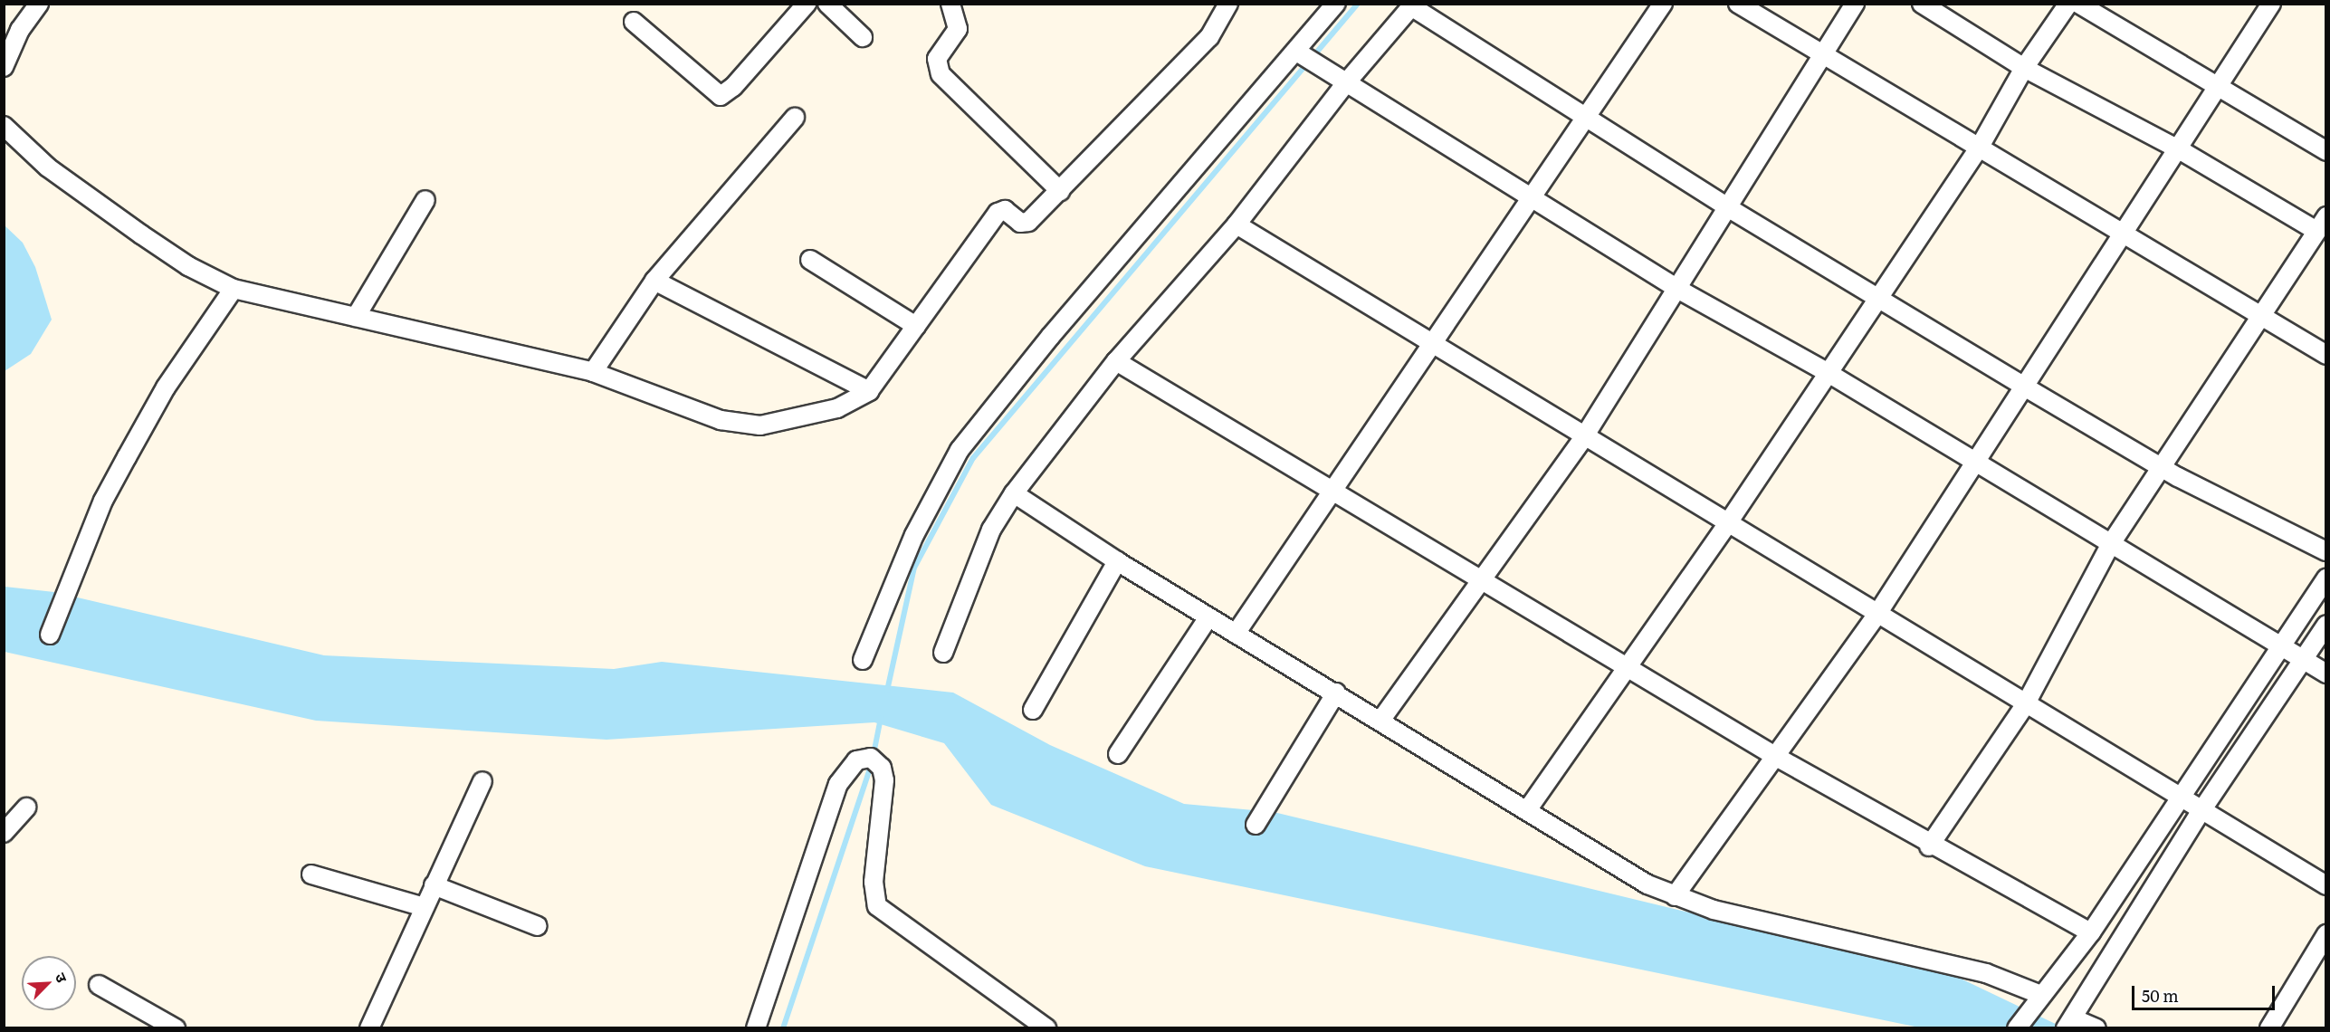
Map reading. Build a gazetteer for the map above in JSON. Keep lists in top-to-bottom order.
{
  "scale_bar": "50 m",
  "north": "top right"
}
